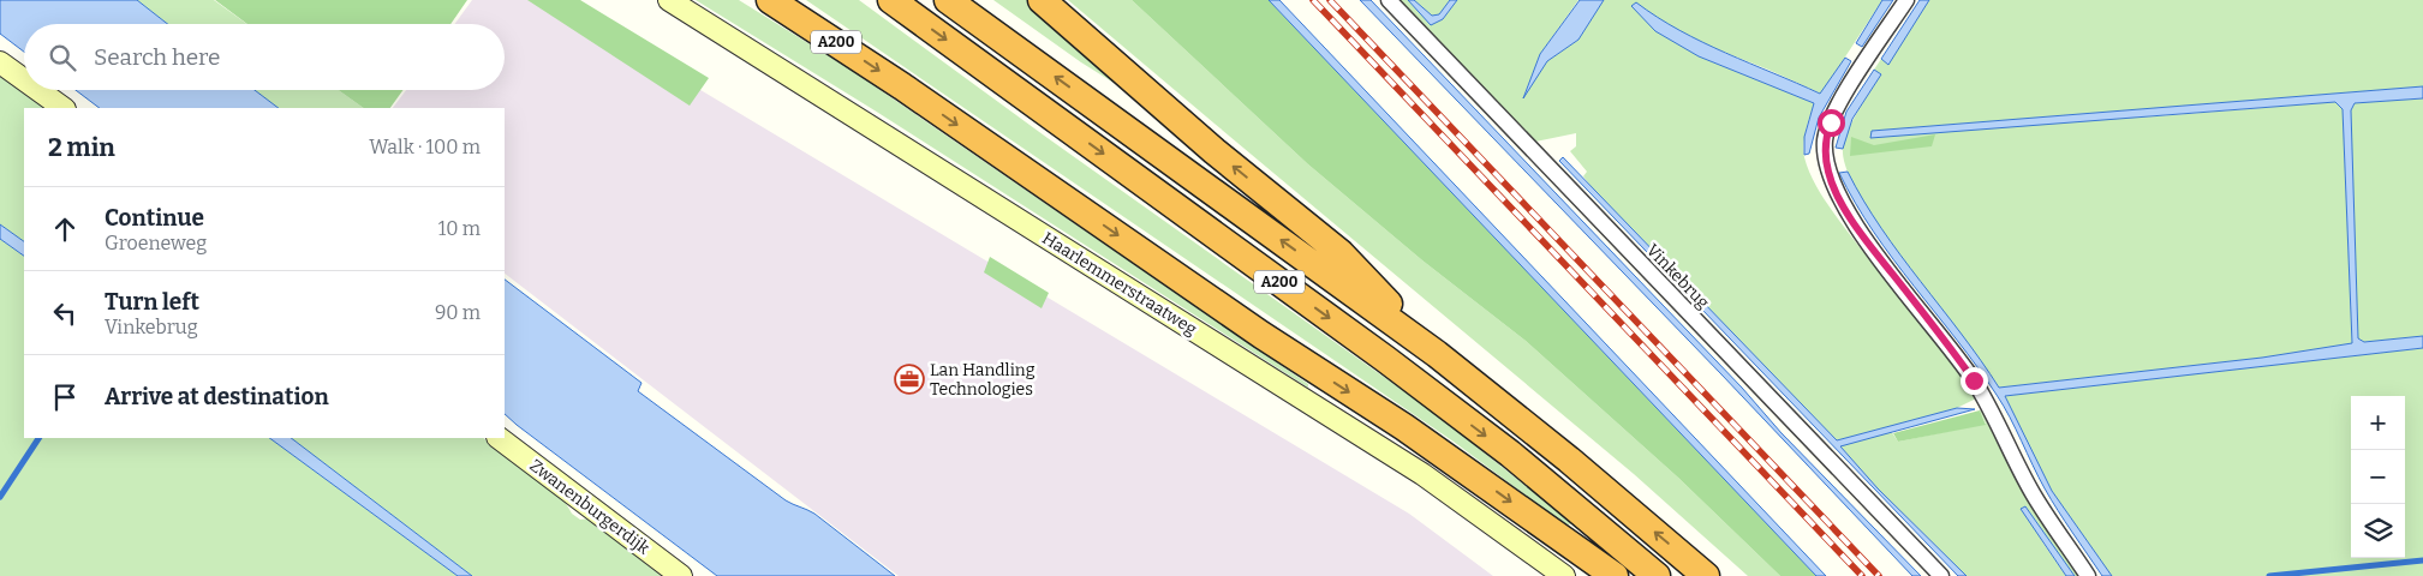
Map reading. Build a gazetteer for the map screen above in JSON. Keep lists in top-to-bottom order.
{
  "streets": {
    "highway": ["A200"],
    "main road": ["Haarlemmerstraatweg", "Zwanenburgerdijk"],
    "street": ["Vinkebrug"]
  },
  "places": {
    "office": ["Lan Handling Technologies"]
  },
  "page": {
    "search": "Search here",
    "heading": ["2 min", "Walk · 100 m"],
    "list": [
      ["Continue", "Groeneweg", "10 m"],
      ["Turn left", "Vinkebrug", "90 m"],
      "Arrive at destination"
    ],
    "map_buttons": ["+", "−"]
  }
}
